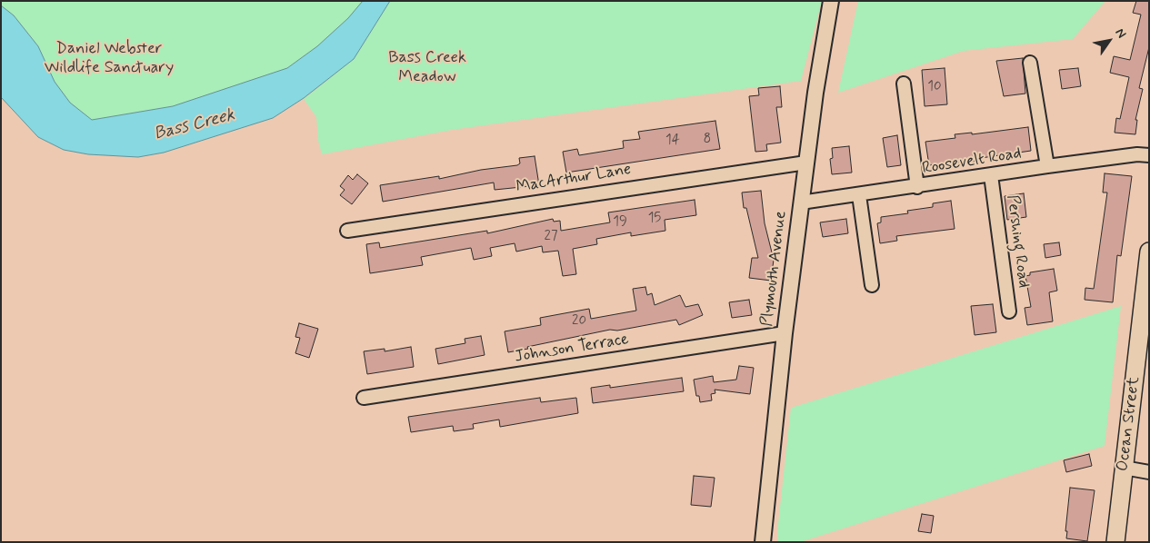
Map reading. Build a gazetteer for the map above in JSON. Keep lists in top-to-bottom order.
{
  "streets": {
    "main road": ["Ocean Street"],
    "street": [
      "Roosevelt Road",
      "MacArthur Lane",
      "Pershing Road",
      "Plymouth Avenue",
      "Johnson Terrace"
    ]
  },
  "crossings": [
    ["Roosevelt Road", "Pershing Road"],
    ["Roosevelt Road", "Plymouth Avenue"],
    ["MacArthur Lane", "Plymouth Avenue"],
    ["Plymouth Avenue", "Johnson Terrace"]
  ],
  "water": ["Bass Creek"],
  "parks": ["Daniel Webster Wildlife Sanctuary", "Bass Creek Meadow"],
  "house_numbers": [
    "10",
    "8",
    "14",
    "15",
    "19",
    "27",
    "20"
  ],
  "north": "top right"
}
